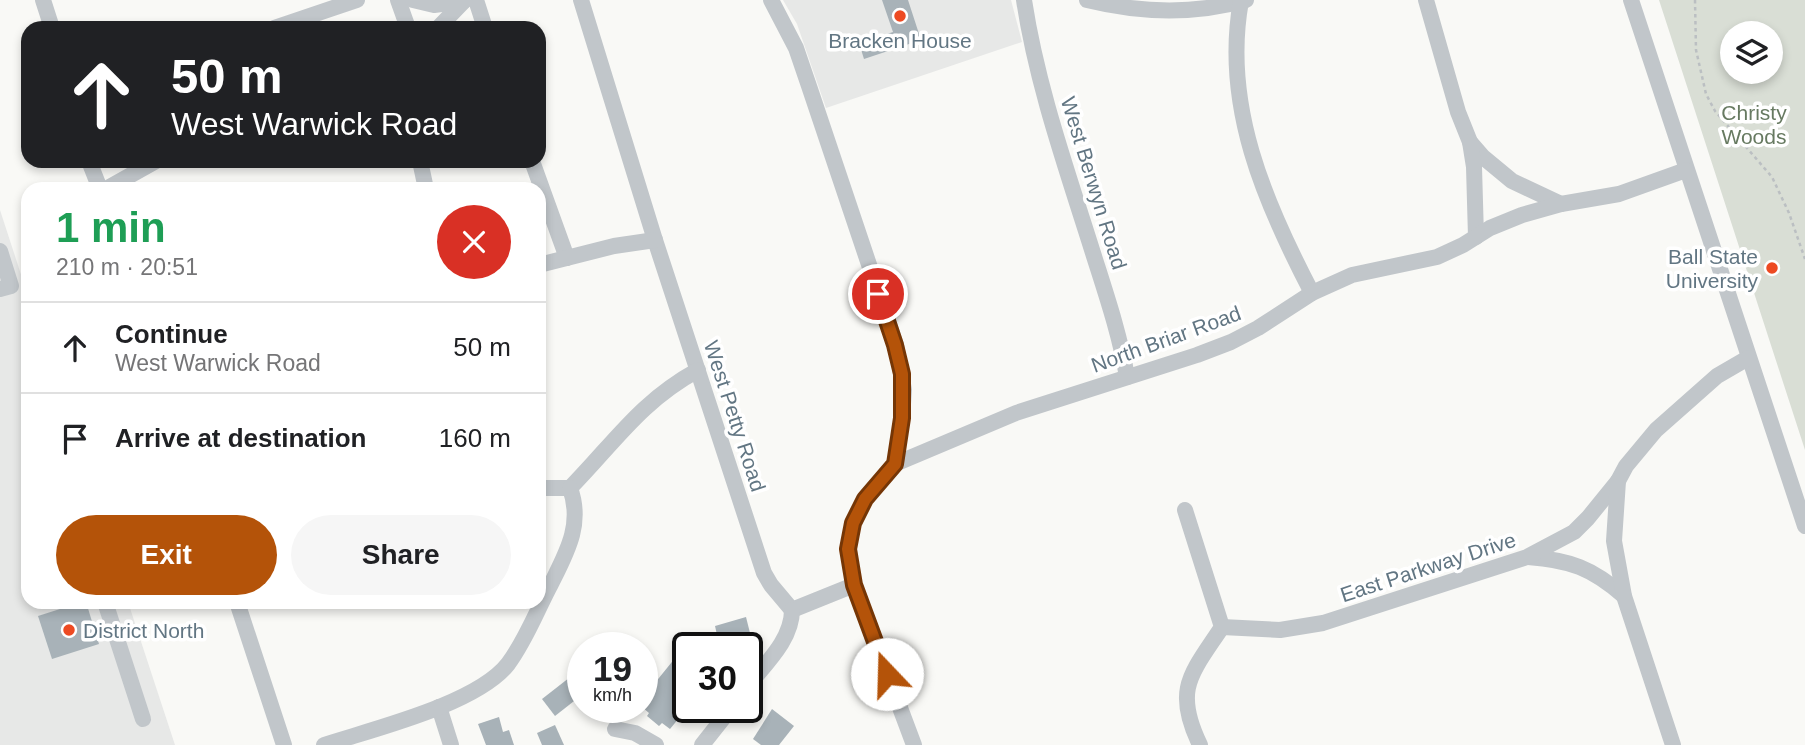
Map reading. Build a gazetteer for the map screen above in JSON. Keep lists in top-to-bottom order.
{
  "streets": {
    "street": [
      "West Berwyn Road",
      "North Briar Road",
      "West Petty Road",
      "East Parkway Drive"
    ]
  },
  "crossings": [
    ["West Berwyn Road", "North Briar Road"]
  ],
  "parks": ["Christy Woods"],
  "places": ["Bracken House", "Ball State University", "District North"],
  "page": {
    "turn": ["50 m", "West Warwick Road"],
    "heading": ["1 min", "210 m · 20:51"],
    "list": [
      {
        "name": "Continue",
        "note": "West Warwick Road",
        "value": "50 m"
      },
      {
        "name": "Arrive at destination",
        "value": "160 m"
      }
    ],
    "buttons": ["Exit", "Share"],
    "speed": "19 km/h",
    "limit": "30"
  }
}
